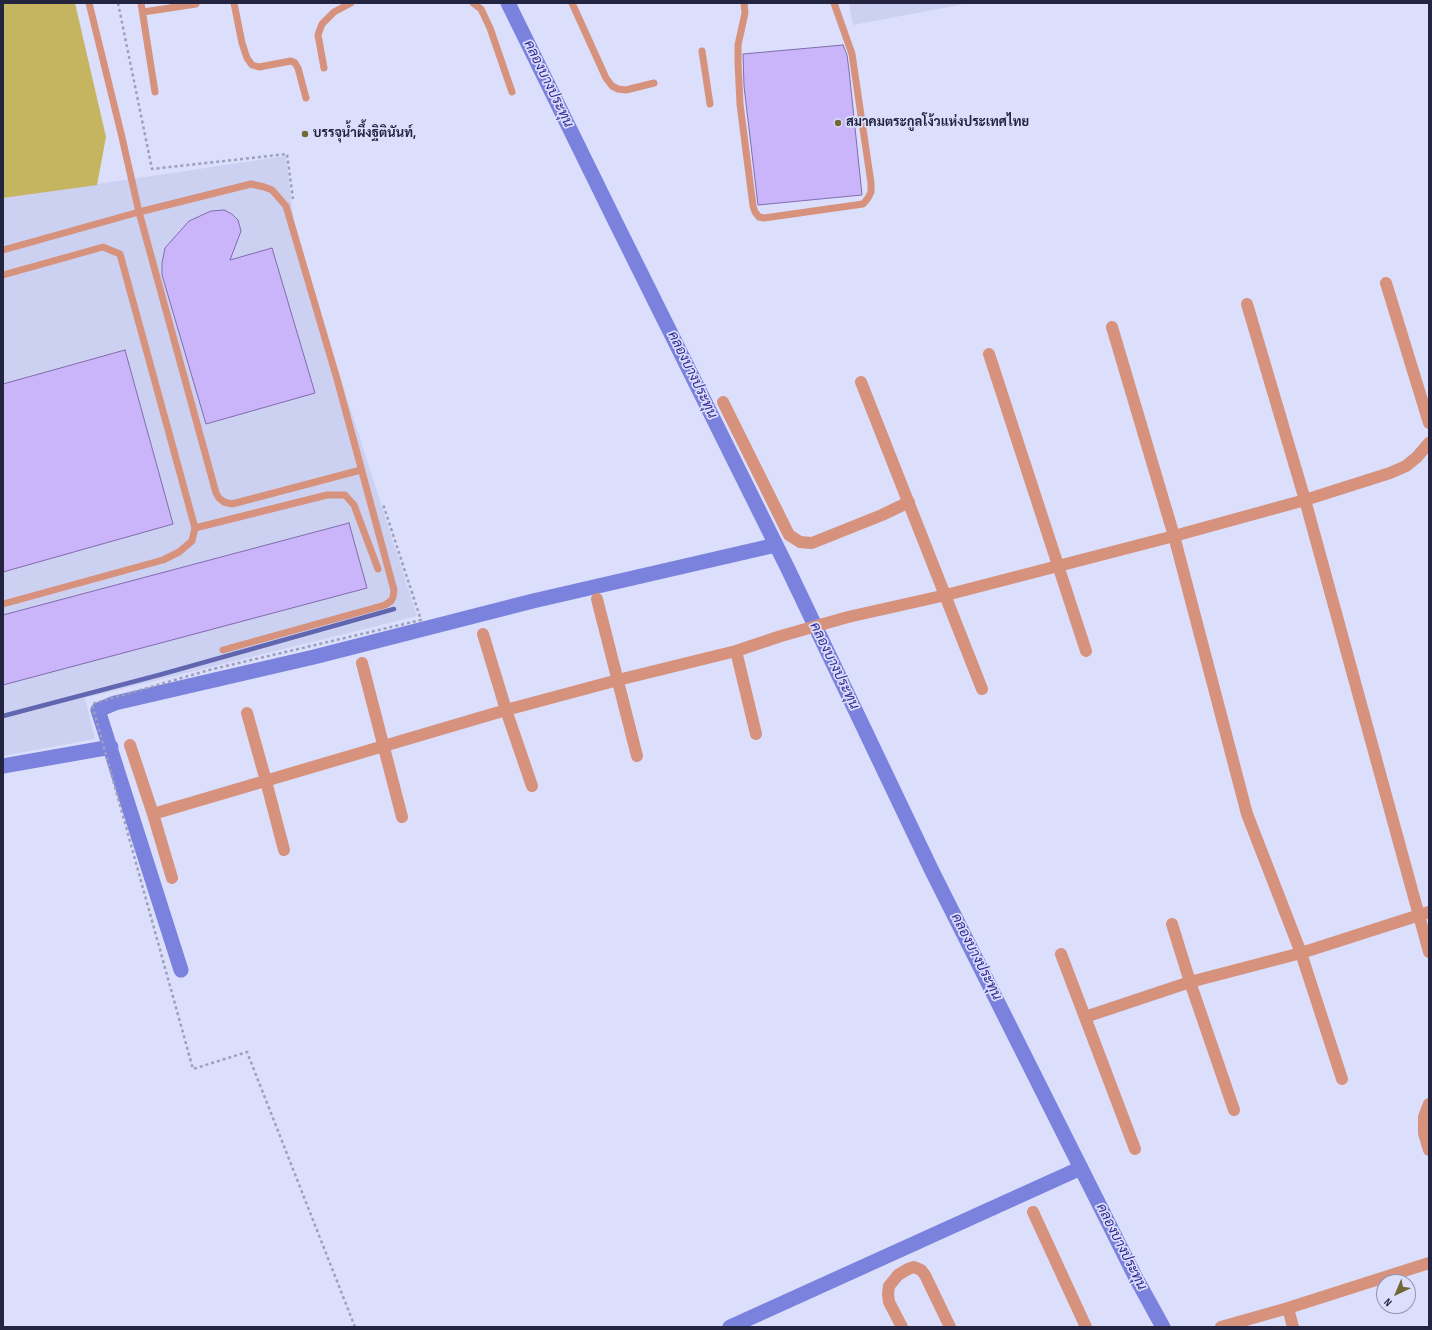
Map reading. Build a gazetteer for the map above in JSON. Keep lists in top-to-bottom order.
{
  "water": ["คลองบางประทุน"],
  "places": ["สมาคมตระกูลโง้วแห่งประเทศไทย", "บรรจุน้ำผึ้งฐิตินันท์,"],
  "north": "bottom left"
}
